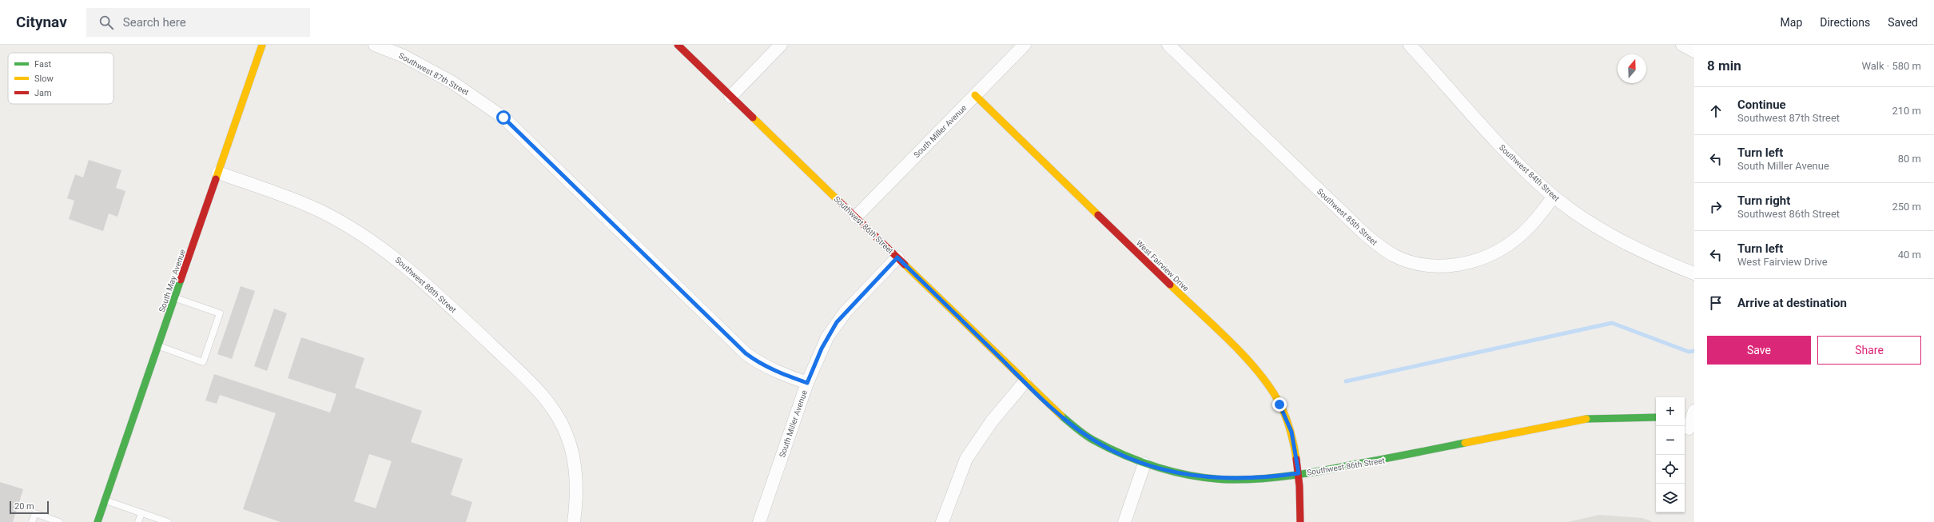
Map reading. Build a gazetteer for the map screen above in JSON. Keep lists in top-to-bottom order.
{
  "streets": {
    "street": [
      "Southwest 87th Street",
      "South Miller Avenue",
      "Southwest 84th Street",
      "Southwest 85th Street",
      "Southwest 86th Street",
      "West Fairview Drive",
      "South May Avenue",
      "Southwest 88th Street"
    ]
  },
  "crossings": [
    ["Southwest 87th Street", "South Miller Avenue"],
    ["South Miller Avenue", "Southwest 86th Street"],
    ["South Miller Avenue", "West Fairview Drive"],
    ["Southwest 84th Street", "Southwest 85th Street"],
    ["Southwest 86th Street", "West Fairview Drive"],
    ["South May Avenue", "Southwest 88th Street"]
  ],
  "legend": ["Fast", "Slow", "Jam"],
  "scale_bar": "20 m",
  "north": "top",
  "page": {
    "header": "Citynav",
    "search": "Search here",
    "nav": ["Map", "Directions", "Saved"],
    "heading": ["8 min", "Walk · 580 m"],
    "list": [
      ["Continue", "Southwest 87th Street", "210 m"],
      ["Turn left", "South Miller Avenue", "80 m"],
      ["Turn right", "Southwest 86th Street", "250 m"],
      ["Turn left", "West Fairview Drive", "40 m"],
      "Arrive at destination"
    ],
    "buttons": ["Save", "Share"],
    "map_buttons": ["+", "−"],
    "scale": "20 m"
  }
}
